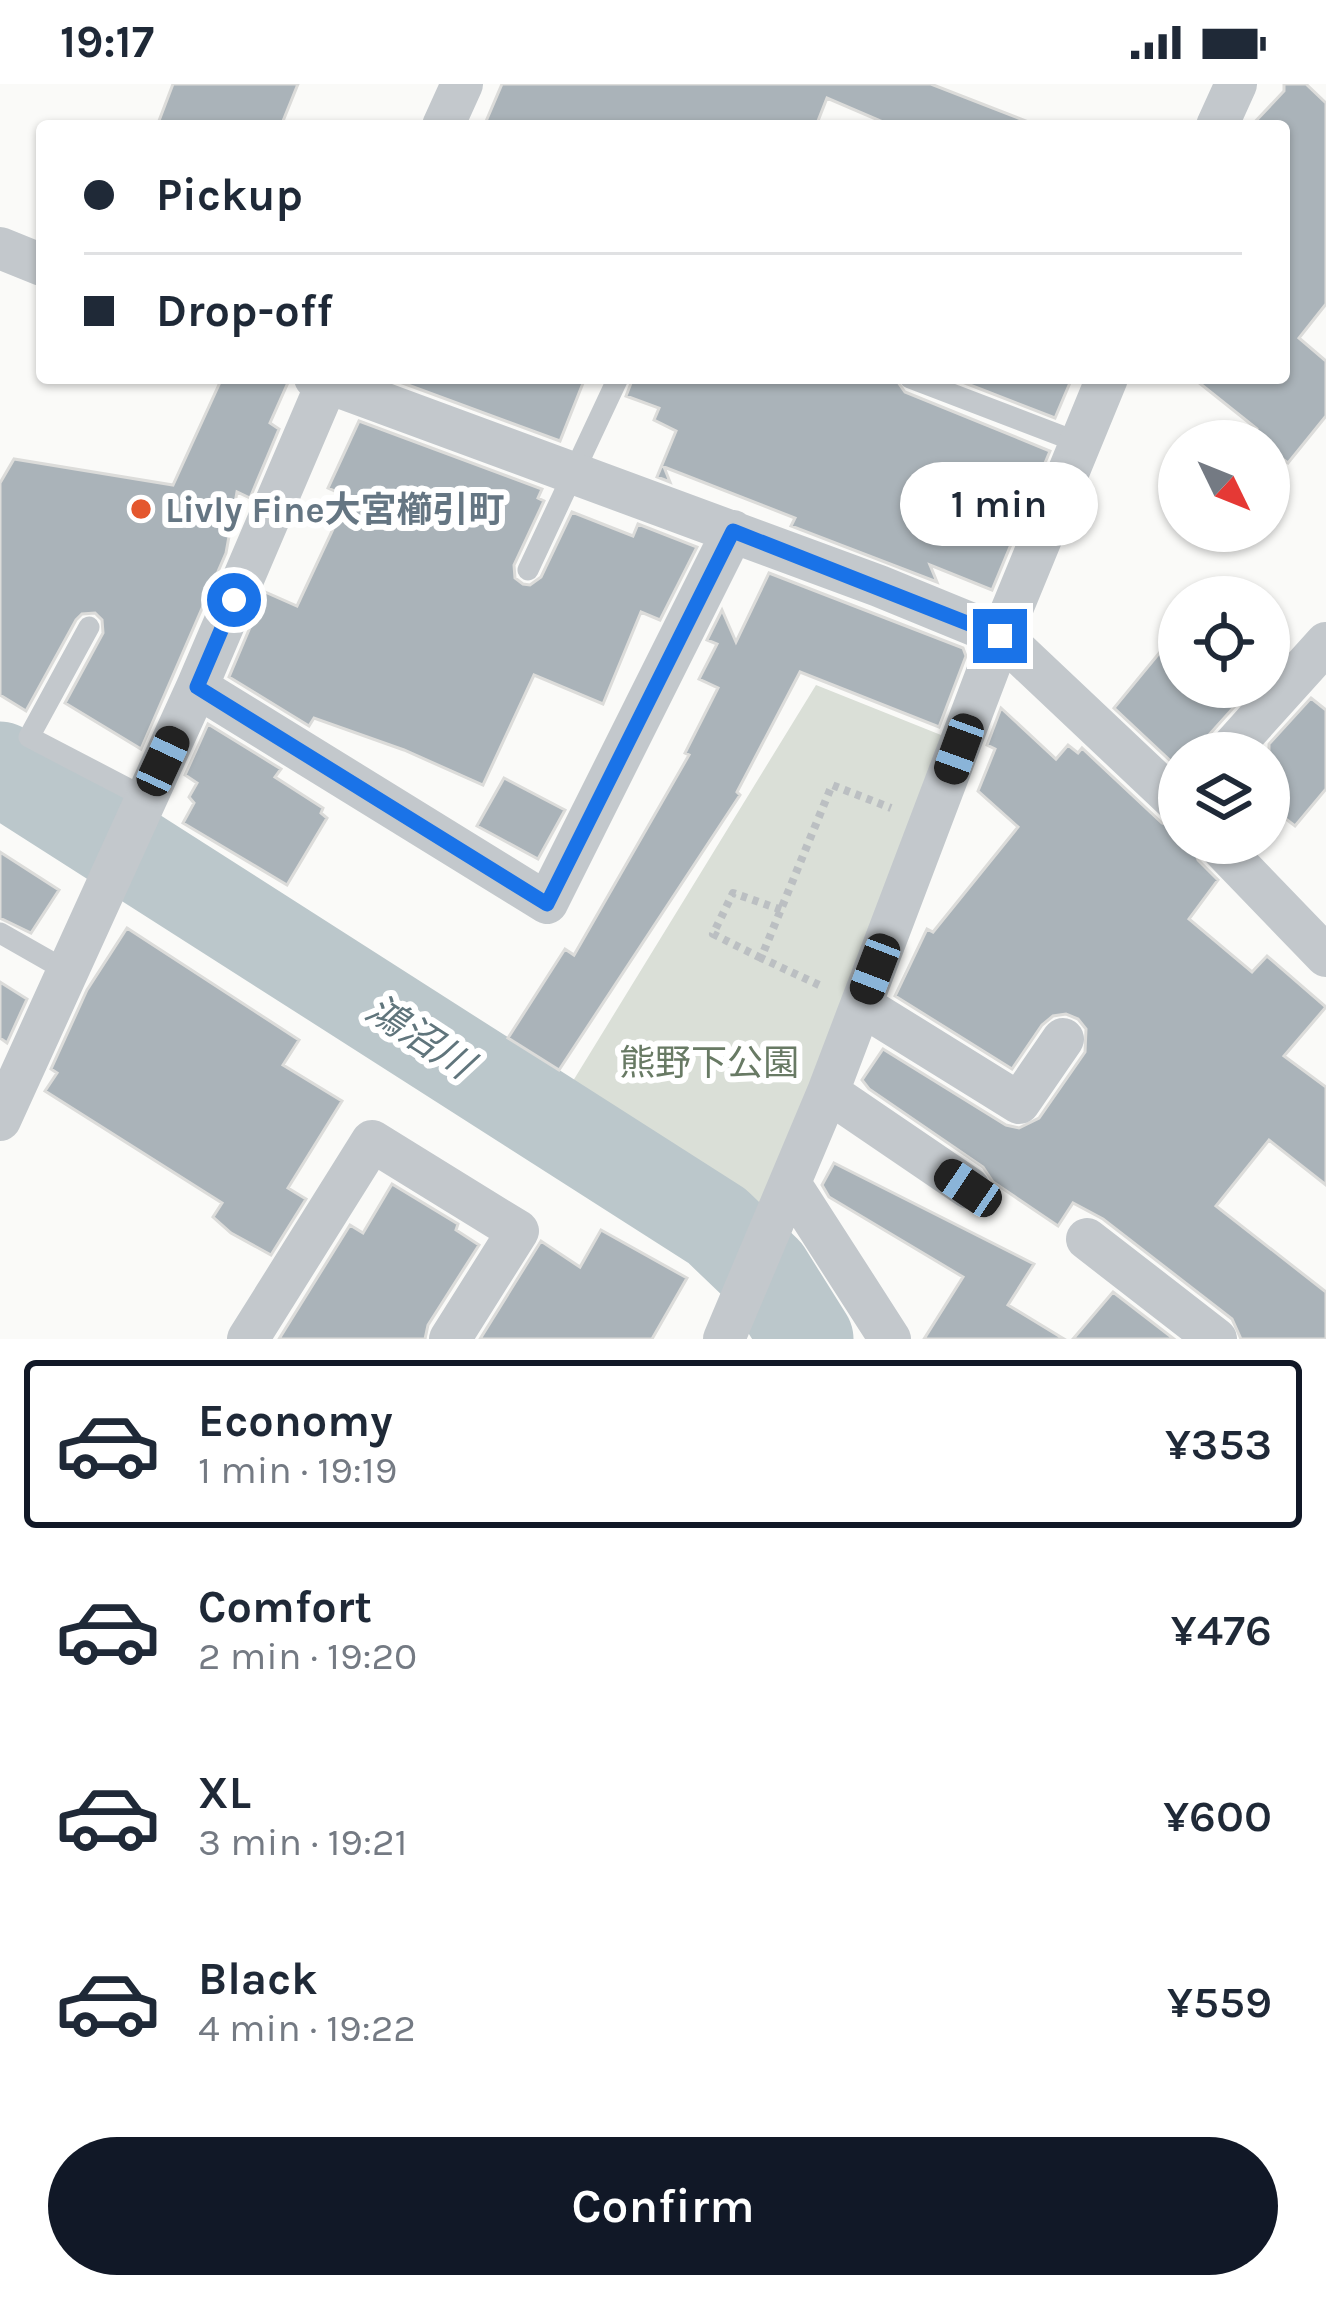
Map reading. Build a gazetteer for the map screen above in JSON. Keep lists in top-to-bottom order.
{
  "water": ["鴻沼川"],
  "parks": ["熊野下公園"],
  "places": ["Livly Fine大宮櫛引町"],
  "north": "bottom right",
  "page": {
    "status": "19:17",
    "banner": ["Pickup", "Drop-off"],
    "bubble": "1 min",
    "list": [
      {
        "name": "Economy",
        "note": "1 min · 19:19",
        "value": "¥353"
      },
      {
        "name": "Comfort",
        "note": "2 min · 19:20",
        "value": "¥476"
      },
      {
        "name": "XL",
        "note": "3 min · 19:21",
        "value": "¥600"
      },
      {
        "name": "Black",
        "note": "4 min · 19:22",
        "value": "¥559"
      }
    ],
    "buttons": "Confirm"
  }
}
